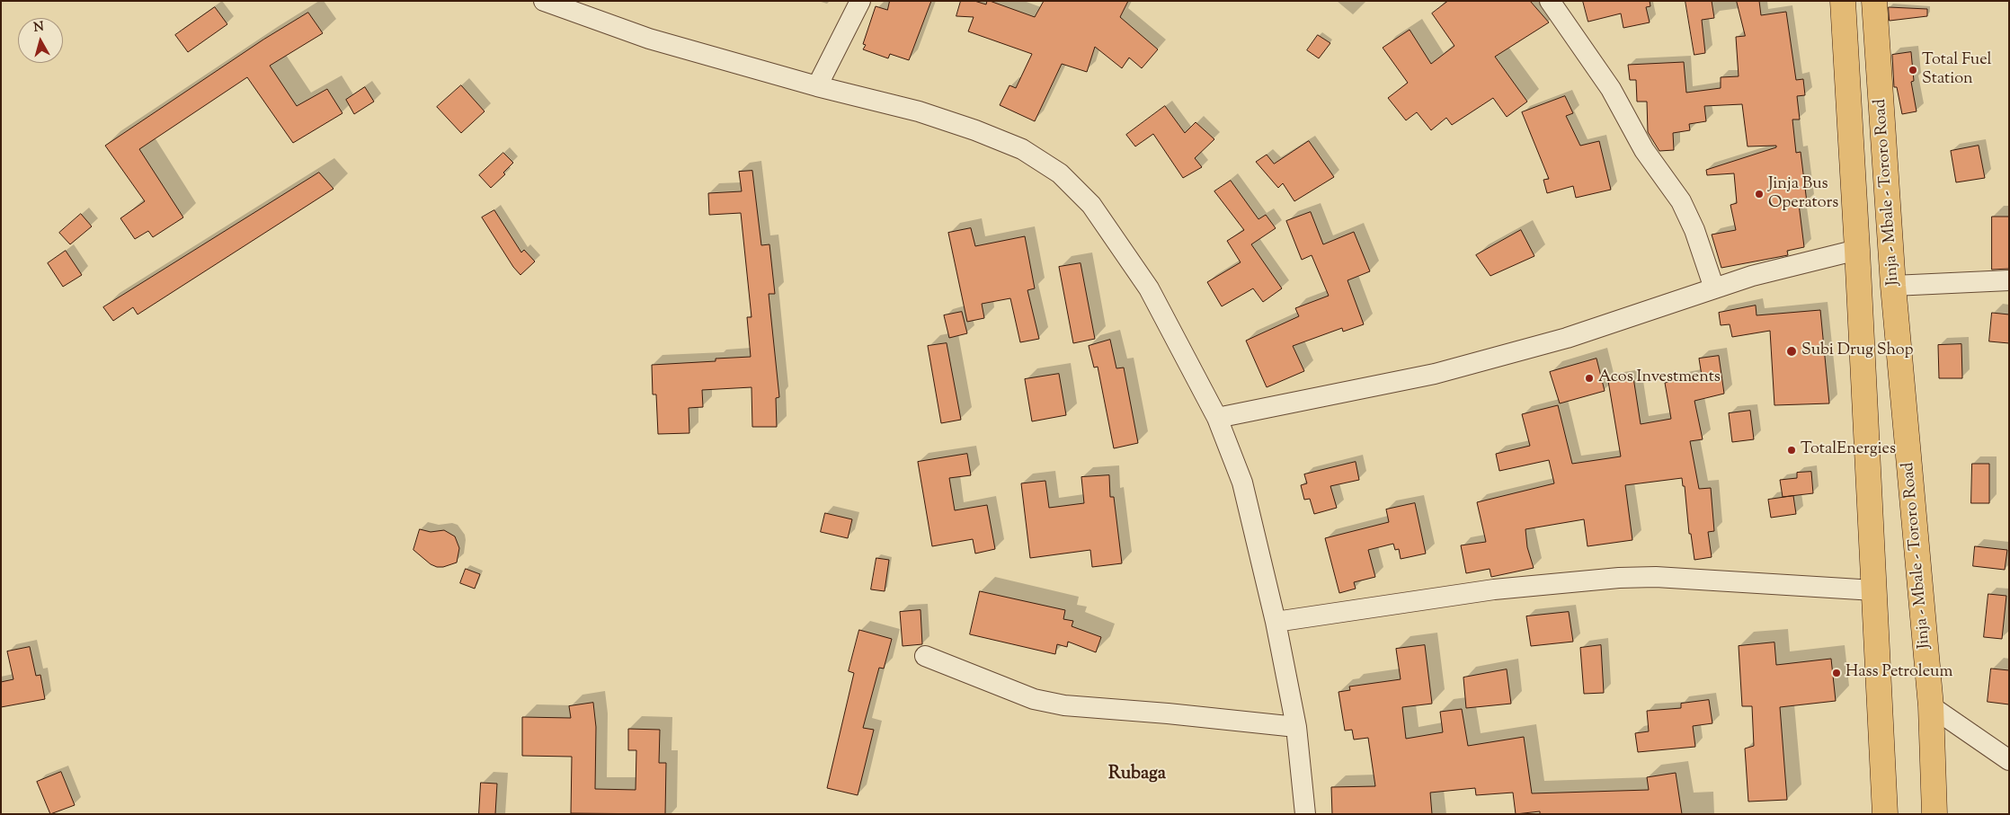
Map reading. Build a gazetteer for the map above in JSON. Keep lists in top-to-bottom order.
{
  "streets": {
    "highway": ["Jinja - Mbale - Tororo Road"]
  },
  "districts": ["Rubaga"],
  "places": [
    "Total Fuel Station",
    "Jinja Bus Operators",
    "Subi Drug Shop",
    "Acos Investments",
    "TotalEnergies",
    "Hass Petroleum"
  ],
  "north": "top"
}
